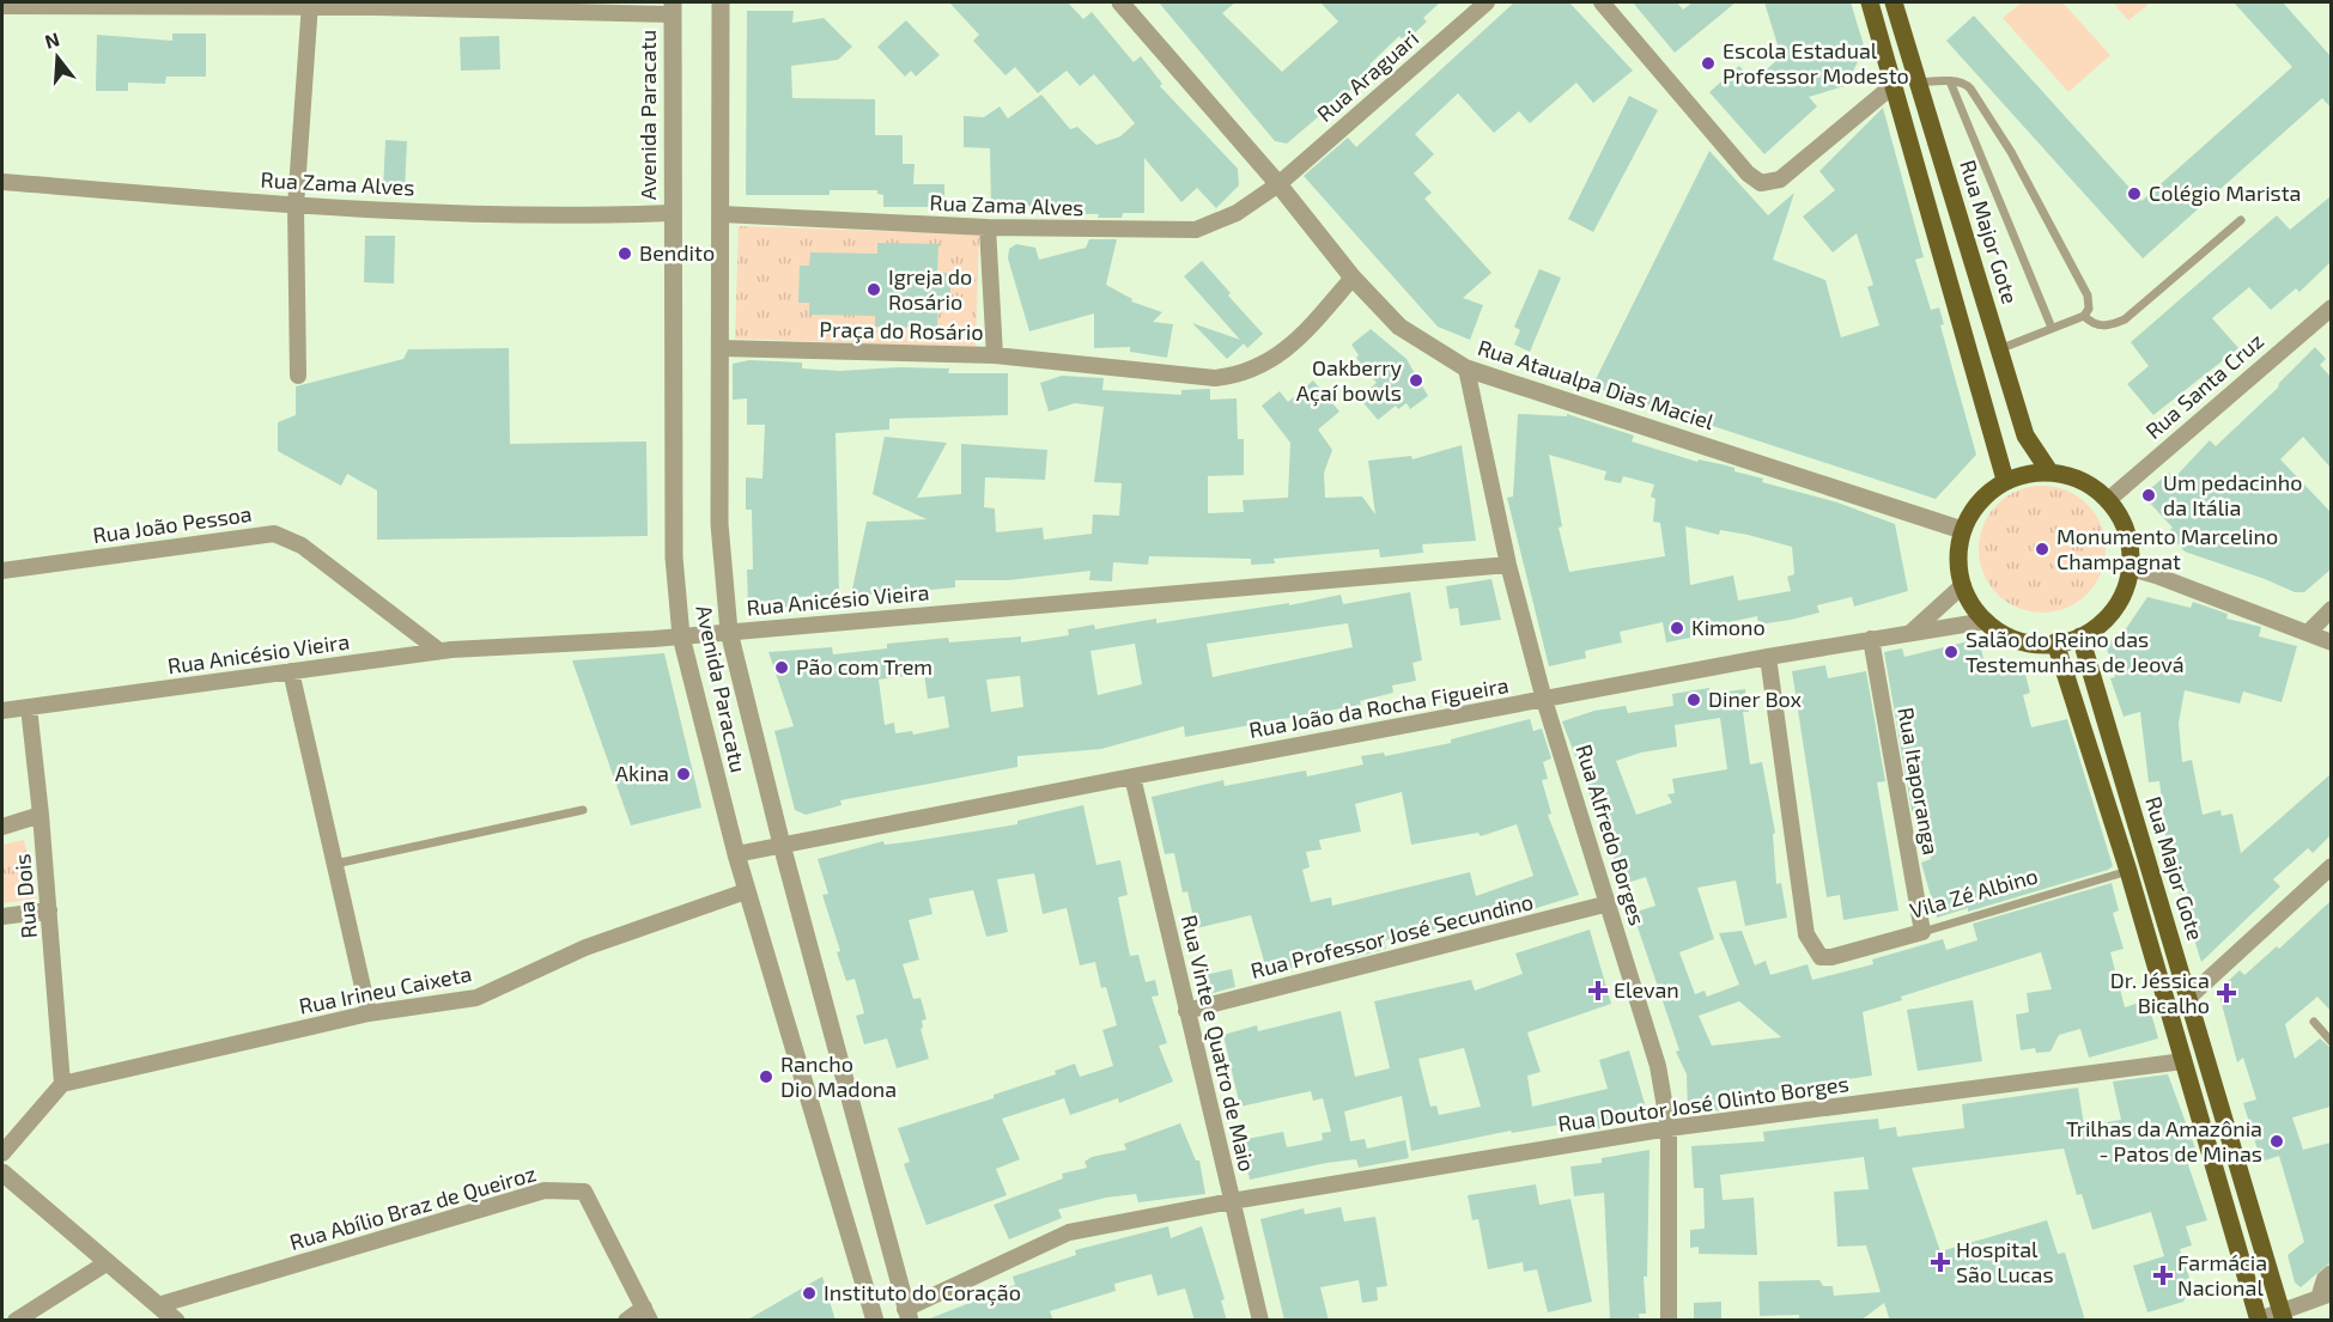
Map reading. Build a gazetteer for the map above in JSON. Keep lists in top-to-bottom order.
{
  "streets": {
    "main road": ["Rua Major Gote"],
    "street": [
      "Rua Araguari",
      "Avenida Paracatu",
      "Rua Zama Alves",
      "Praça do Rosário",
      "Rua Ataualpa Dias Maciel",
      "Rua Santa Cruz",
      "Rua João Pessoa",
      "Rua Anicésio Vieira",
      "Rua João da Rocha Figueira",
      "Rua Itaporanga",
      "Rua Alfredo Borges",
      "Vila Zé Albino",
      "Rua Dois",
      "Rua Professor José Secundino",
      "Rua Irineu Caixeta",
      "Rua Vinte e Quatro de Maio",
      "Rua Doutor José Olinto Borges",
      "Rua Abílio Braz de Queiroz"
    ]
  },
  "crossings": [
    ["Rua Araguari", "Rua Zama Alves"],
    ["Rua Araguari", "Rua Ataualpa Dias Maciel"],
    ["Avenida Paracatu", "Rua Zama Alves"],
    ["Avenida Paracatu", "Praça do Rosário"],
    ["Avenida Paracatu", "Rua Anicésio Vieira"],
    ["Avenida Paracatu", "Rua João da Rocha Figueira"],
    ["Avenida Paracatu", "Rua Irineu Caixeta"],
    ["Avenida Paracatu", "Rua Doutor José Olinto Borges"],
    ["Rua Zama Alves", "Praça do Rosário"],
    ["Rua Zama Alves", "Rua Ataualpa Dias Maciel"],
    ["Rua Major Gote", "Rua Ataualpa Dias Maciel"],
    ["Rua Major Gote", "Rua Santa Cruz"],
    ["Rua Major Gote", "Rua João da Rocha Figueira"],
    ["Rua Major Gote", "Vila Zé Albino"],
    ["Rua Major Gote", "Rua Doutor José Olinto Borges"],
    ["Rua Ataualpa Dias Maciel", "Rua Santa Cruz"],
    ["Rua Ataualpa Dias Maciel", "Rua João da Rocha Figueira"],
    ["Rua Ataualpa Dias Maciel", "Rua Alfredo Borges"],
    ["Rua Santa Cruz", "Rua João da Rocha Figueira"],
    ["Rua João Pessoa", "Rua Anicésio Vieira"],
    ["Rua Anicésio Vieira", "Rua Alfredo Borges"],
    ["Rua Anicésio Vieira", "Rua Dois"],
    ["Rua João da Rocha Figueira", "Rua Itaporanga"],
    ["Rua João da Rocha Figueira", "Rua Alfredo Borges"],
    ["Rua João da Rocha Figueira", "Vila Zé Albino"],
    ["Rua João da Rocha Figueira", "Rua Vinte e Quatro de Maio"],
    ["Rua Itaporanga", "Vila Zé Albino"],
    ["Rua Alfredo Borges", "Rua Professor José Secundino"],
    ["Rua Alfredo Borges", "Rua Doutor José Olinto Borges"],
    ["Rua Dois", "Rua Irineu Caixeta"],
    ["Rua Professor José Secundino", "Rua Vinte e Quatro de Maio"],
    ["Rua Vinte e Quatro de Maio", "Rua Doutor José Olinto Borges"]
  ],
  "places": {
    "other": [
      "Escola Estadual Professor Modesto",
      "Colégio Marista",
      "Bendito",
      "Igreja do Rosário",
      "Oakberry Açaí bowls",
      "Um pedacinho da Itália",
      "Monumento Marcelino Champagnat",
      "Kimono",
      "Salão do Reino das Testemunhas de Jeová",
      "Pão com Trem",
      "Diner Box",
      "Akina",
      "Rancho Dio Madona",
      "Trilhas da Amazônia - Patos de Minas",
      "Instituto do Coração"
    ],
    "health": [
      "Elevan",
      "Dr. Jéssica Bicalho",
      "Hospital São Lucas",
      "Farmácia Nacional"
    ]
  },
  "north": "top"
}
